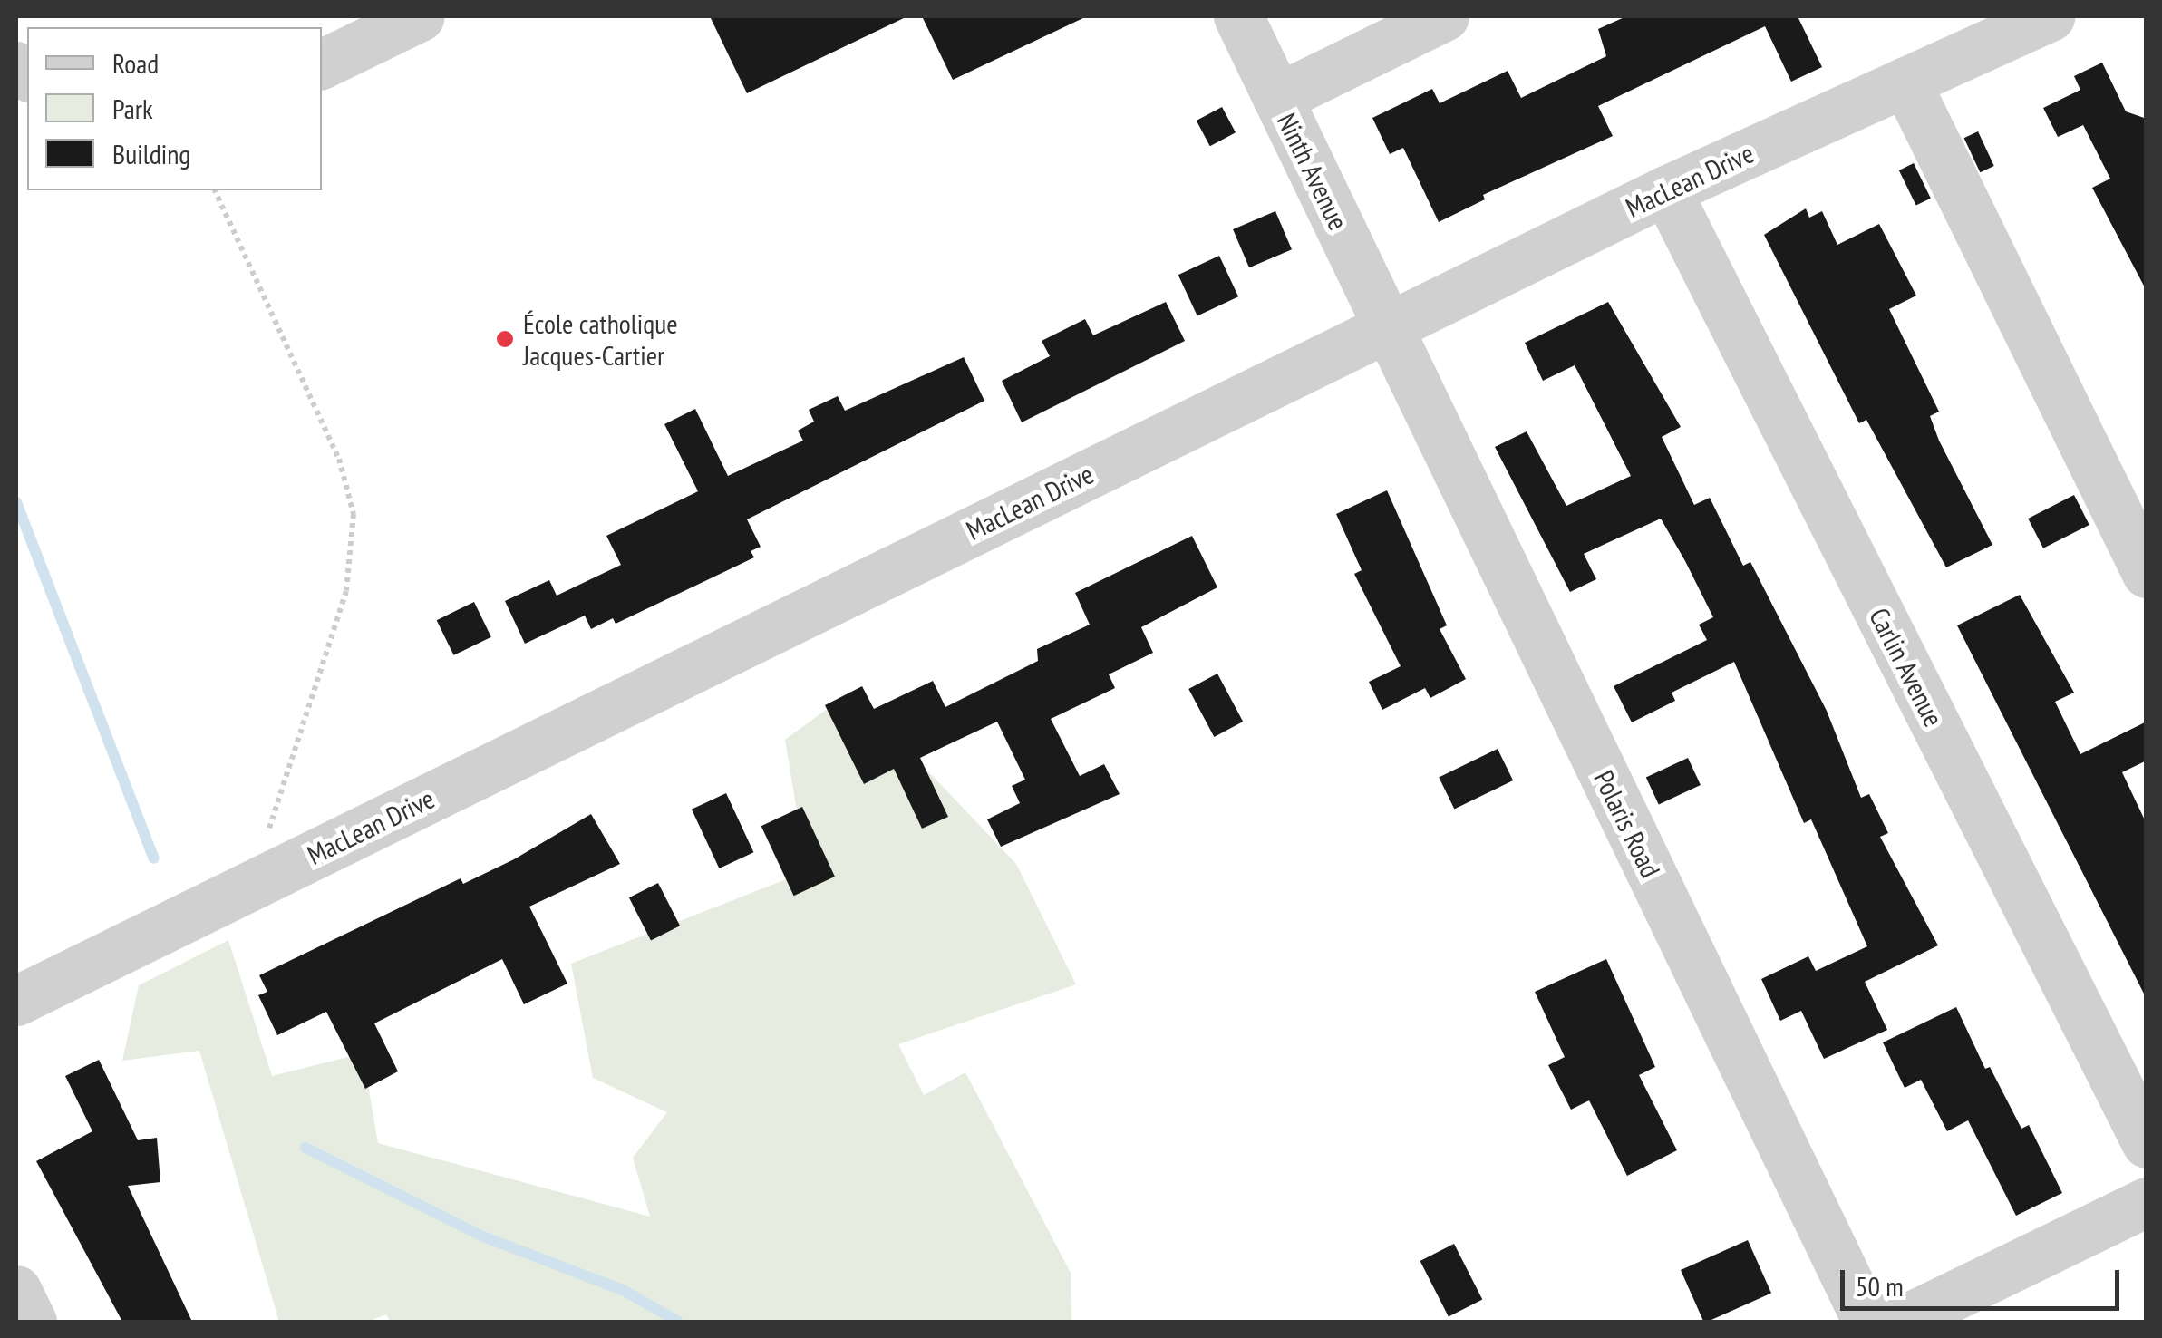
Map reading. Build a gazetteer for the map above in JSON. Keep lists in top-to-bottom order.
{
  "streets": {
    "street": [
      "Ninth Avenue",
      "MacLean Drive",
      "Carlin Avenue",
      "Polaris Road"
    ]
  },
  "crossings": [
    ["Ninth Avenue", "MacLean Drive"],
    ["Ninth Avenue", "Polaris Road"],
    ["MacLean Drive", "Carlin Avenue"],
    ["MacLean Drive", "Polaris Road"]
  ],
  "places": ["École catholique Jacques-Cartier"],
  "legend": ["Road", "Park", "Building"],
  "scale_bar": "50 m"
}
